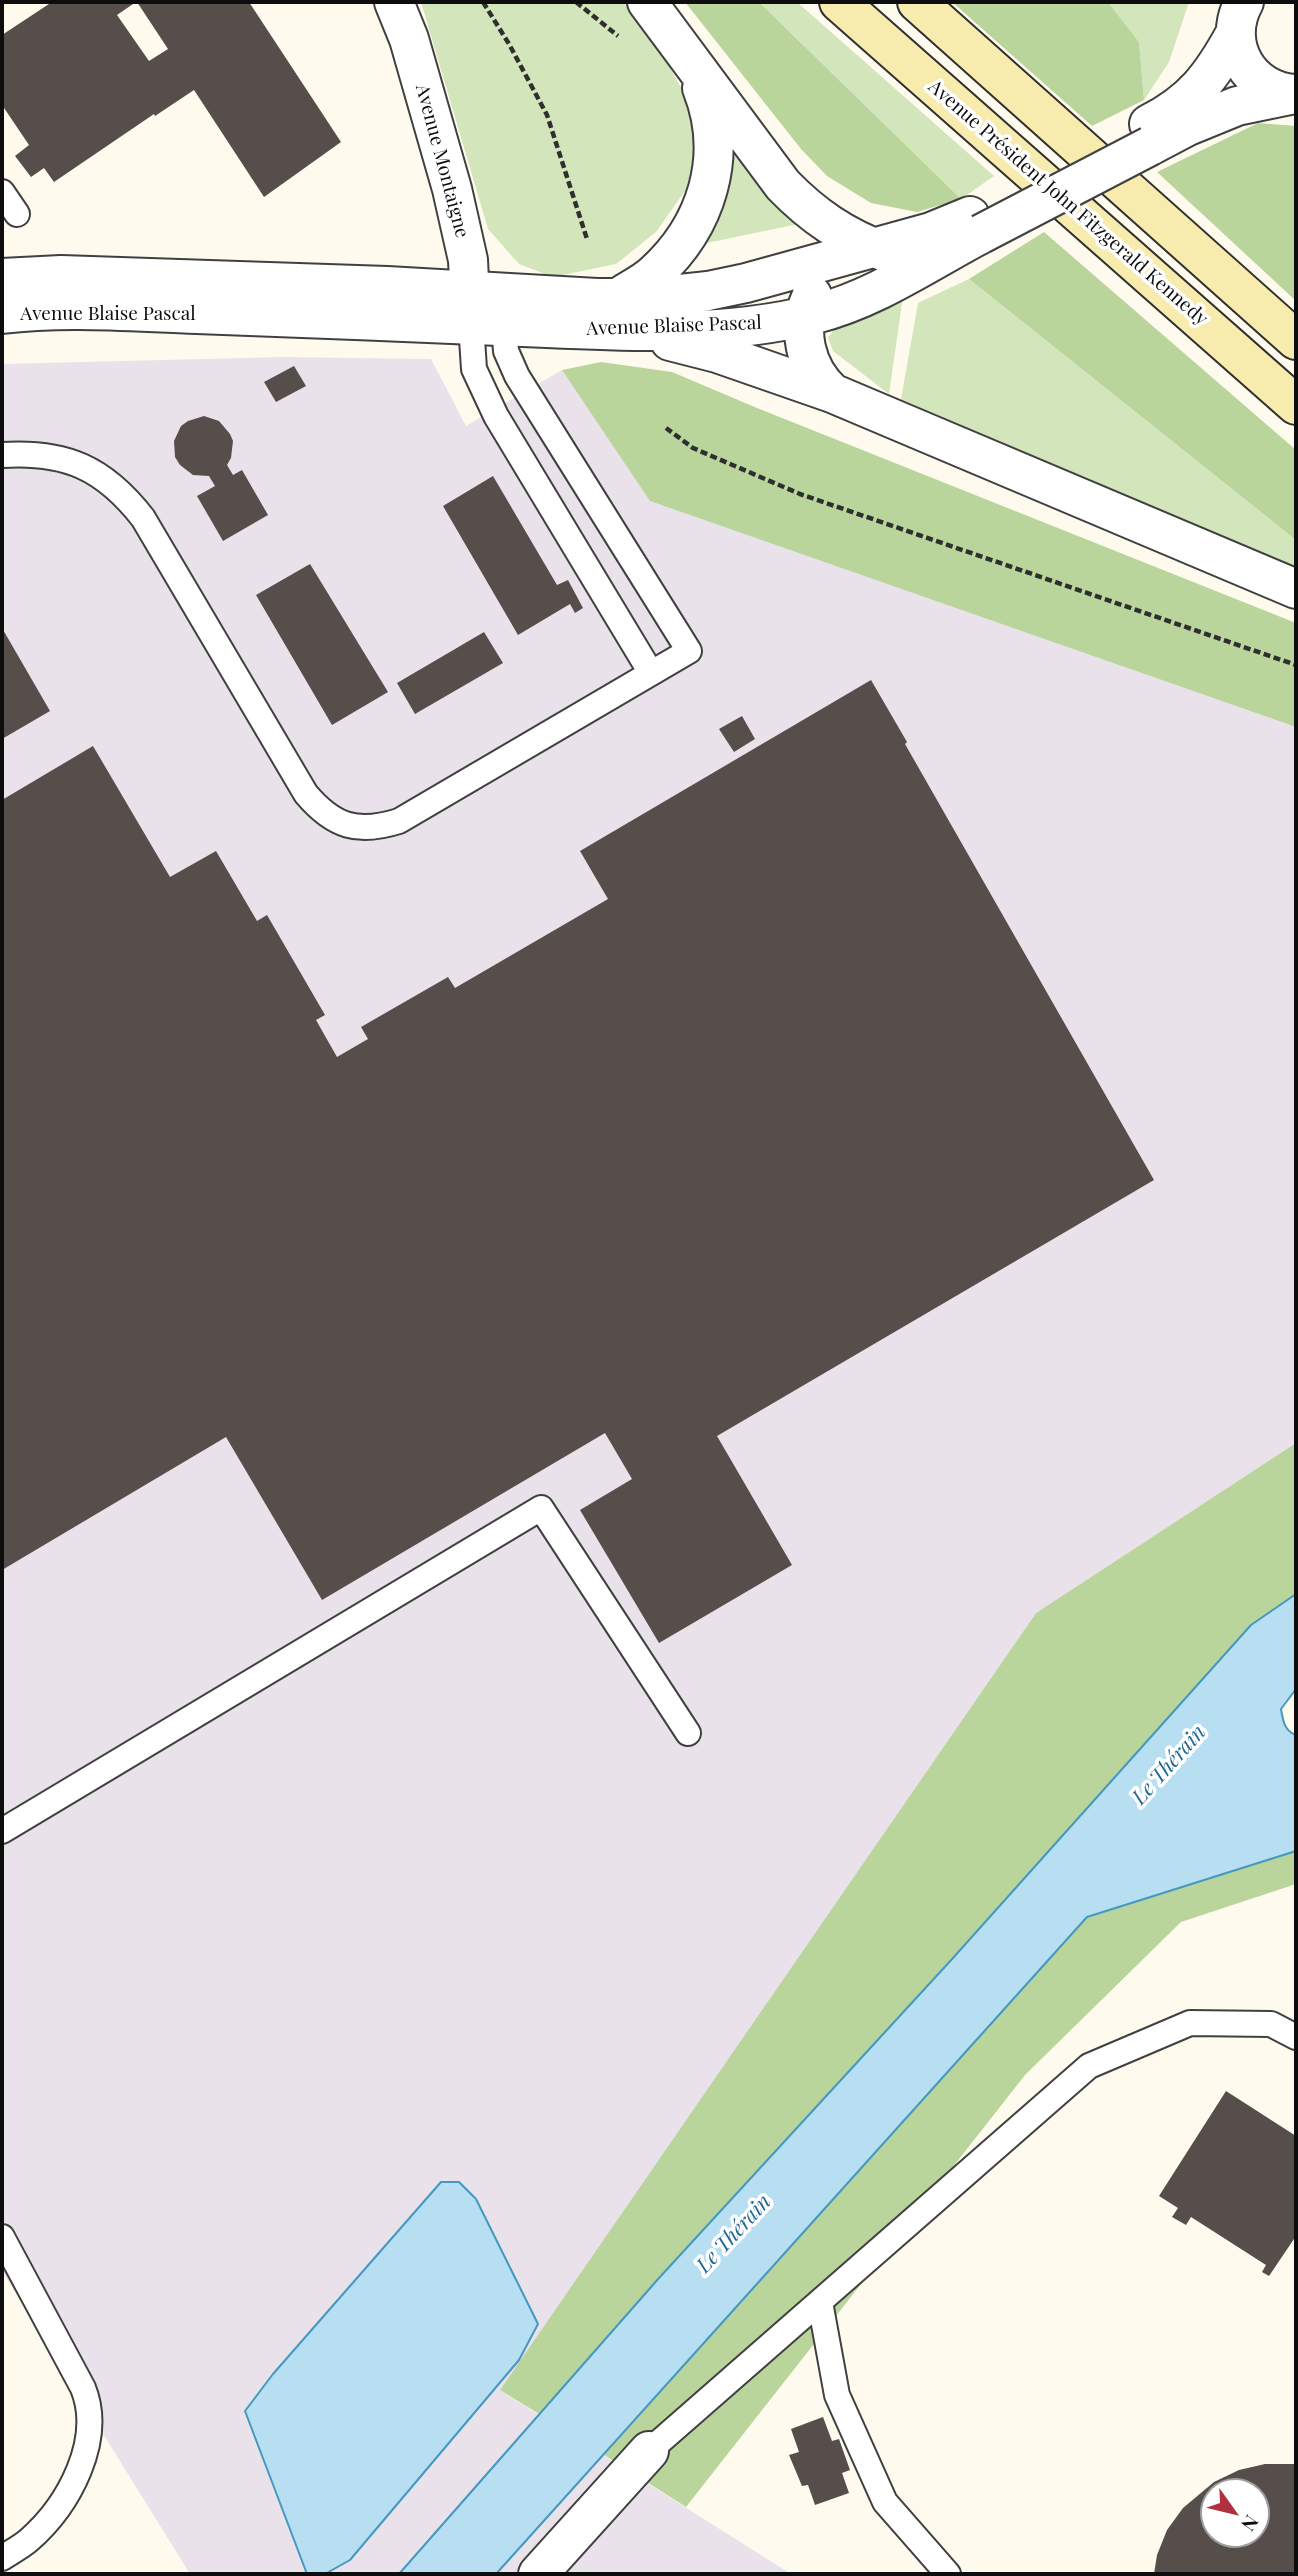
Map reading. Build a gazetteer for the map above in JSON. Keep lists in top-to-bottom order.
{
  "streets": {
    "main road": ["Avenue Président John Fitzgerald Kennedy"],
    "street": ["Avenue Montaigne", "Avenue Blaise Pascal"]
  },
  "crossings": [
    ["Avenue Montaigne", "Avenue Blaise Pascal"]
  ],
  "water": ["Le Thérain"],
  "north": "bottom right"
}
